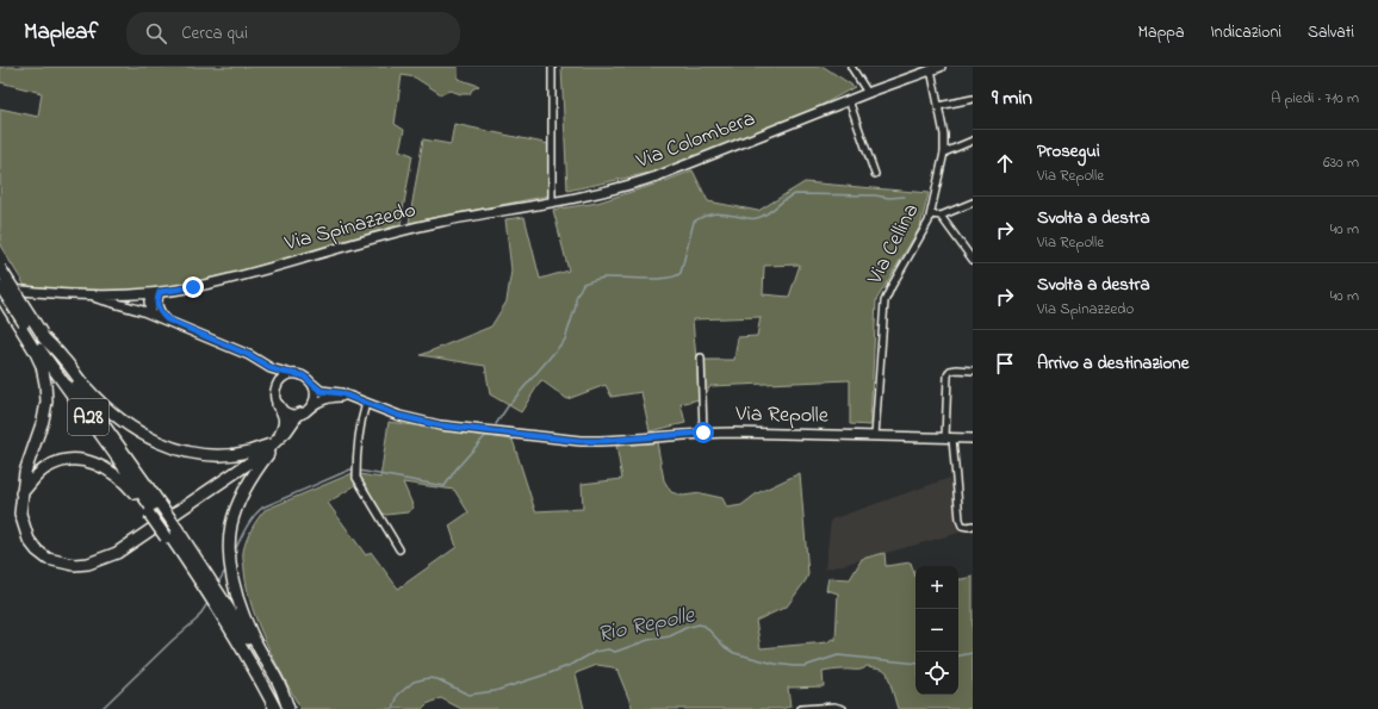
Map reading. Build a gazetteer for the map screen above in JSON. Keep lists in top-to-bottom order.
{
  "streets": {
    "highway": ["A28"],
    "street": [
      "Via Colombera",
      "Via Spinazzedo",
      "Via Cellina",
      "Via Repolle"
    ]
  },
  "crossings": [
    ["Via Colombera", "Via Spinazzedo"],
    ["Via Colombera", "Via Cellina"],
    ["Via Cellina", "Via Repolle"]
  ],
  "water": ["Rio Repolle"],
  "page": {
    "header": "Mapleaf",
    "search": "Cerca qui",
    "nav": ["Mappa", "Indicazioni", "Salvati"],
    "heading": ["9 min", "A piedi · 710 m"],
    "list": [
      ["Prosegui", "Via Repolle", "630 m"],
      ["Svolta a destra", "Via Repolle", "40 m"],
      ["Svolta a destra", "Via Spinazzedo", "40 m"],
      "Arrivo a destinazione"
    ],
    "map_buttons": ["+", "−"]
  }
}
